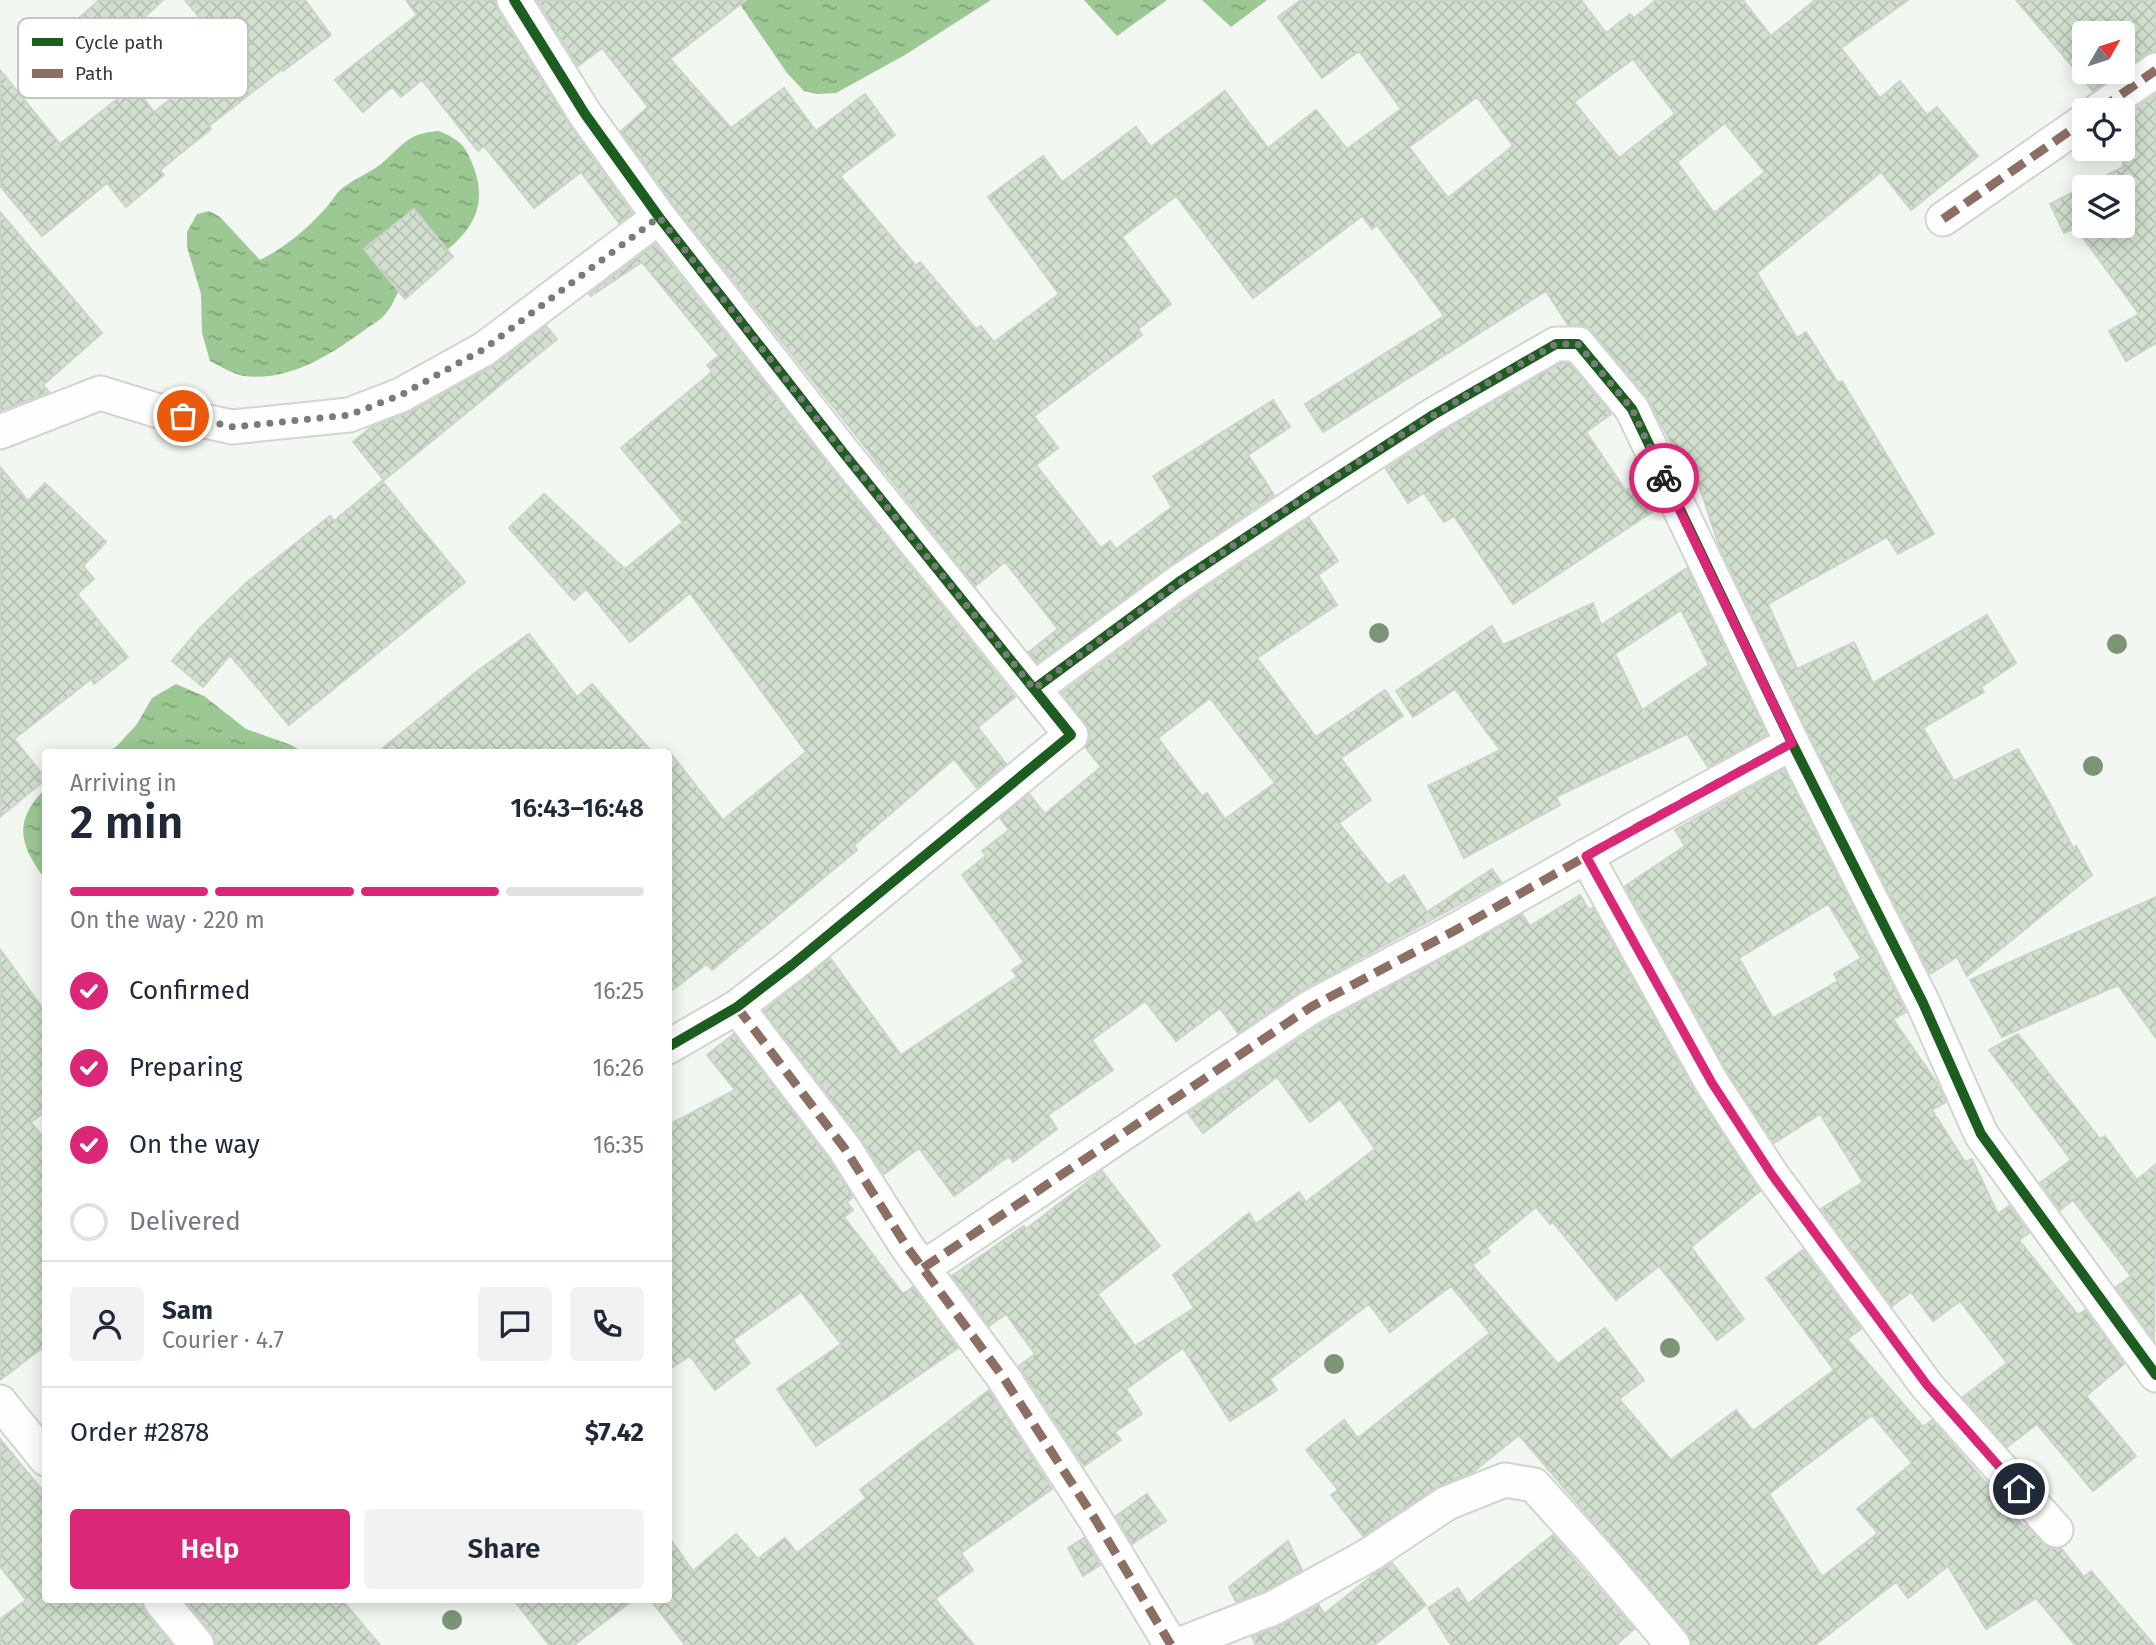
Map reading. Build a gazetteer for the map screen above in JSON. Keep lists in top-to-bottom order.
{
  "legend": ["Cycle path", "Path"],
  "north": "top right",
  "page": {
    "heading": ["2 min", "Arriving in", "16:43–16:48"],
    "panel": [
      "Sam",
      "Courier · 4.7",
      "Order #2878",
      "$7.42"
    ],
    "bar": "On the way · 220 m",
    "list": [
      ["Confirmed", "16:25"],
      ["Preparing", "16:26"],
      ["On the way", "16:35"],
      "Delivered"
    ],
    "buttons": ["Help", "Share"]
  }
}
